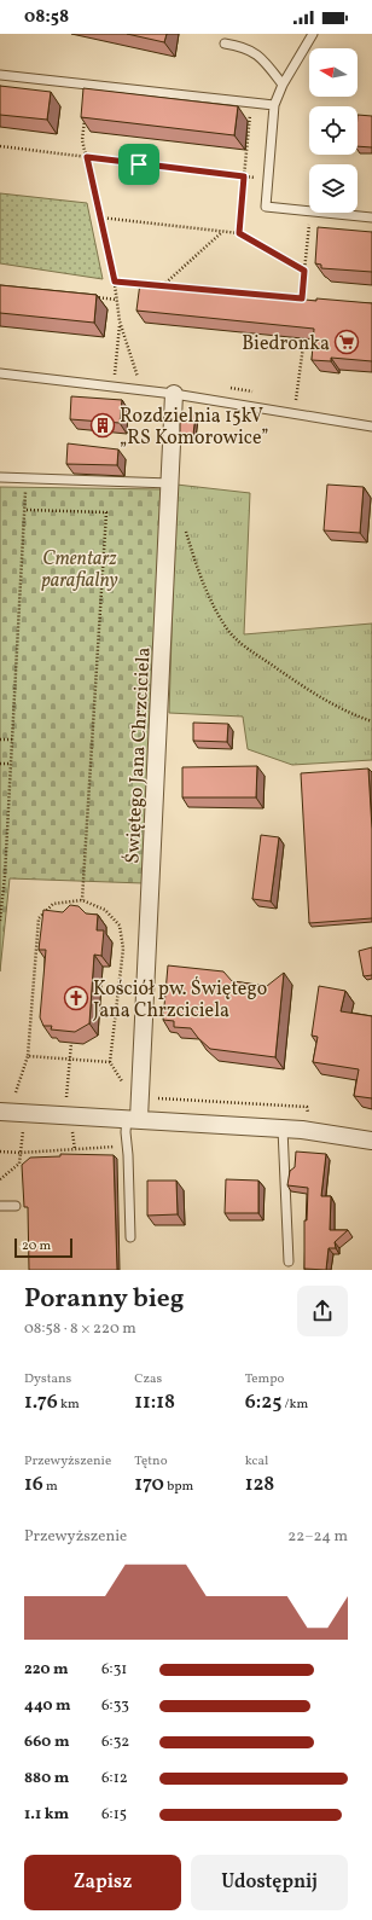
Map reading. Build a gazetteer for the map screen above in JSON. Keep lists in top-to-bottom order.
{
  "streets": {
    "street": ["Świętego Jana Chrzciciela"]
  },
  "parks": ["Cmentarz parafialny"],
  "places": {
    "supermarket": ["Biedronka"],
    "building": ["Rozdzielnia 15kV „RS Komorowice”"],
    "church": ["Kościół pw. Świętego Jana Chrzciciela"]
  },
  "scale_bar": "20 m",
  "north": "left",
  "page": {
    "status": "08:58",
    "scale": "20 m",
    "heading": ["Poranny bieg", "08:58 · 8 × 220 m"],
    "stats": [
      ["Dystans", "1.76 km"],
      ["Czas", "11:18"],
      ["Tempo", "6:25 /km"],
      ["Przewyższenie", "16 m"],
      ["Tętno", "170 bpm"],
      ["kcal", "128"]
    ],
    "chart": ["Przewyższenie", "22–24 m"],
    "list": [
      {
        "name": "220 m",
        "note": "6:31"
      },
      {
        "name": "440 m",
        "note": "6:33"
      },
      {
        "name": "660 m",
        "note": "6:32"
      },
      {
        "name": "880 m",
        "note": "6:12"
      },
      {
        "name": "1.1 km",
        "note": "6:15"
      }
    ],
    "buttons": ["Zapisz", "Udostępnij"]
  }
}
